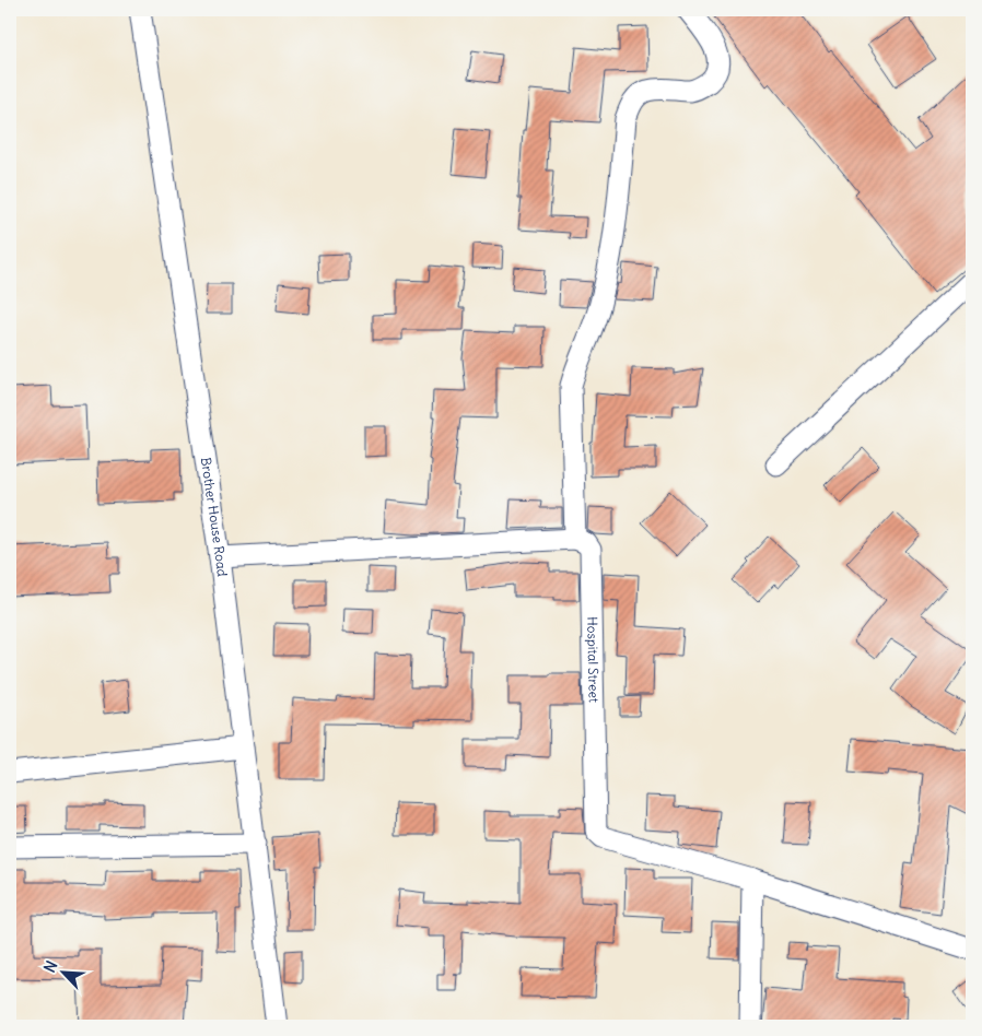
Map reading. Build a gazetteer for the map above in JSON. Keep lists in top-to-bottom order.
{
  "streets": {
    "street": ["Brother House Road", "Hospital Street"]
  },
  "north": "top left"
}
